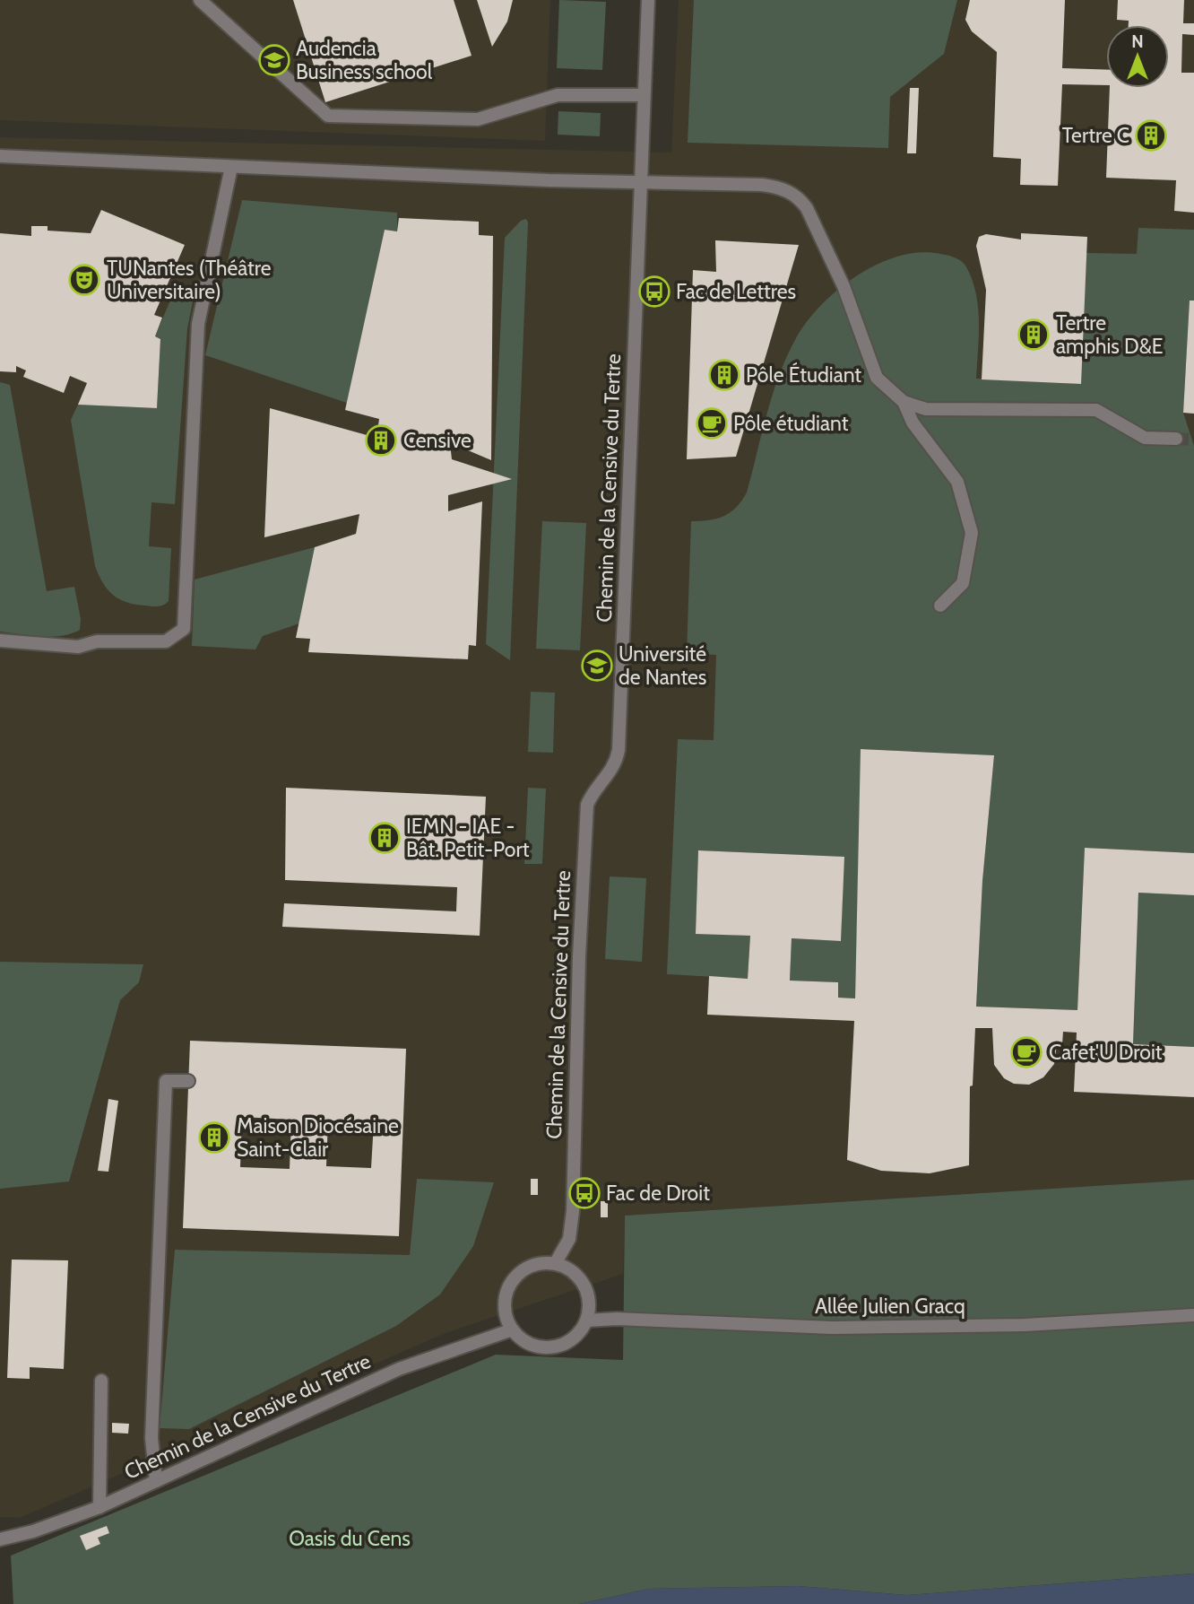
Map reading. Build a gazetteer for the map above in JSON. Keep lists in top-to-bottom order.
{
  "streets": {
    "street": ["Chemin de la Censive du Tertre", "Allée Julien Gracq"]
  },
  "crossings": [
    ["Chemin de la Censive du Tertre", "Allée Julien Gracq"]
  ],
  "parks": ["Oasis du Cens"],
  "places": {
    "school or university": ["Audencia Business school", "Université de Nantes"],
    "building": [
      "Tertre C",
      "Tertre amphis D&E",
      "Pôle Étudiant",
      "Censive",
      "IEMN - IAE - Bât. Petit-Port",
      "Maison Diocésaine Saint-Clair"
    ],
    "theatre": ["TUNantes (Théâtre Universitaire)"],
    "bus stop": ["Fac de Lettres", "Fac de Droit"],
    "cafe": ["Pôle étudiant", "Cafet'U Droit"]
  },
  "north": "top"
}
